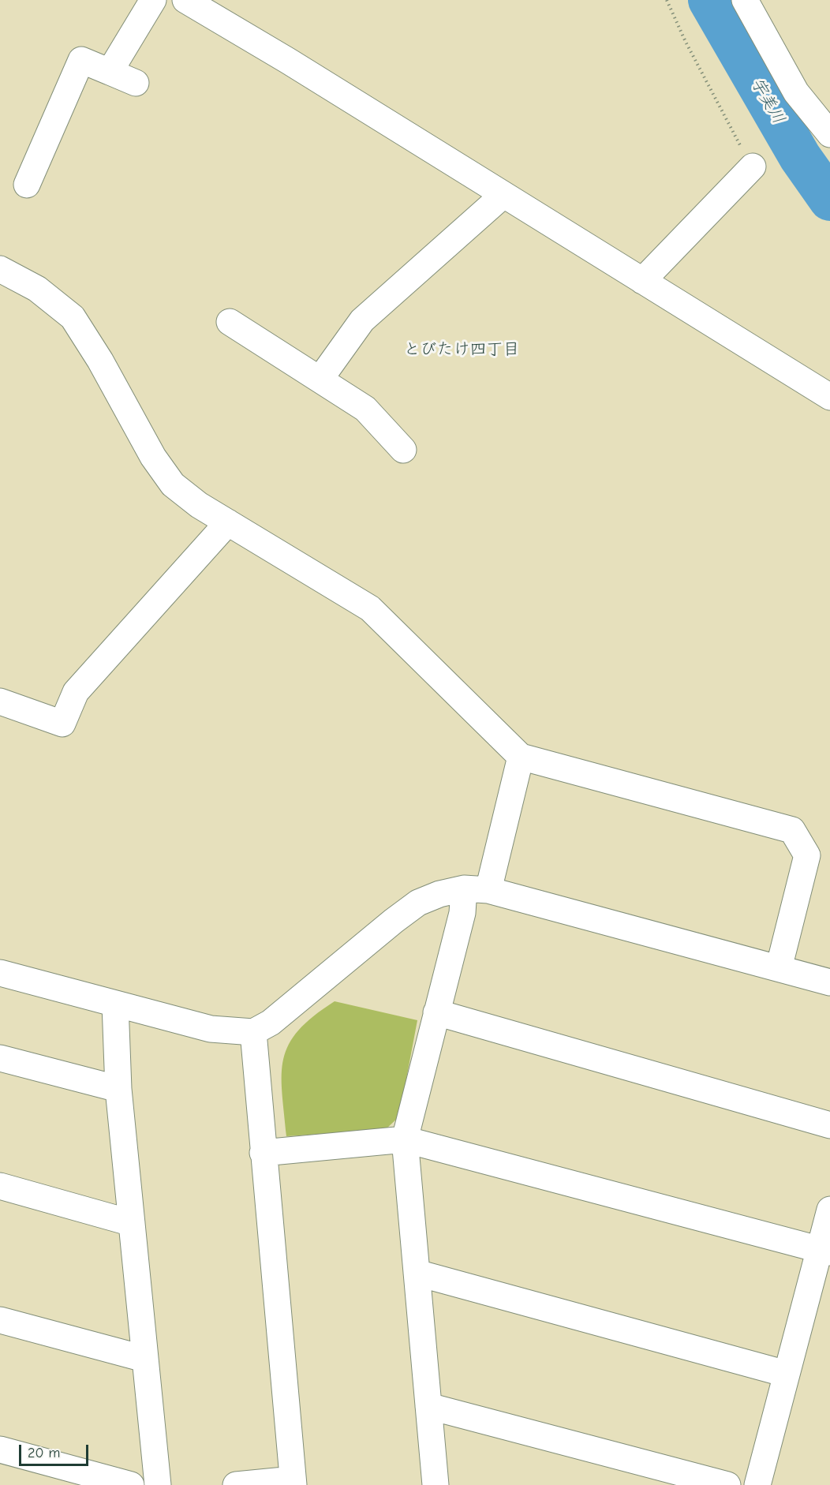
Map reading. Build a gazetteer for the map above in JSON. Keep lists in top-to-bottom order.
{
  "districts": ["とびたけ四丁目"],
  "water": ["宇美川"],
  "scale_bar": "20 m"
}
